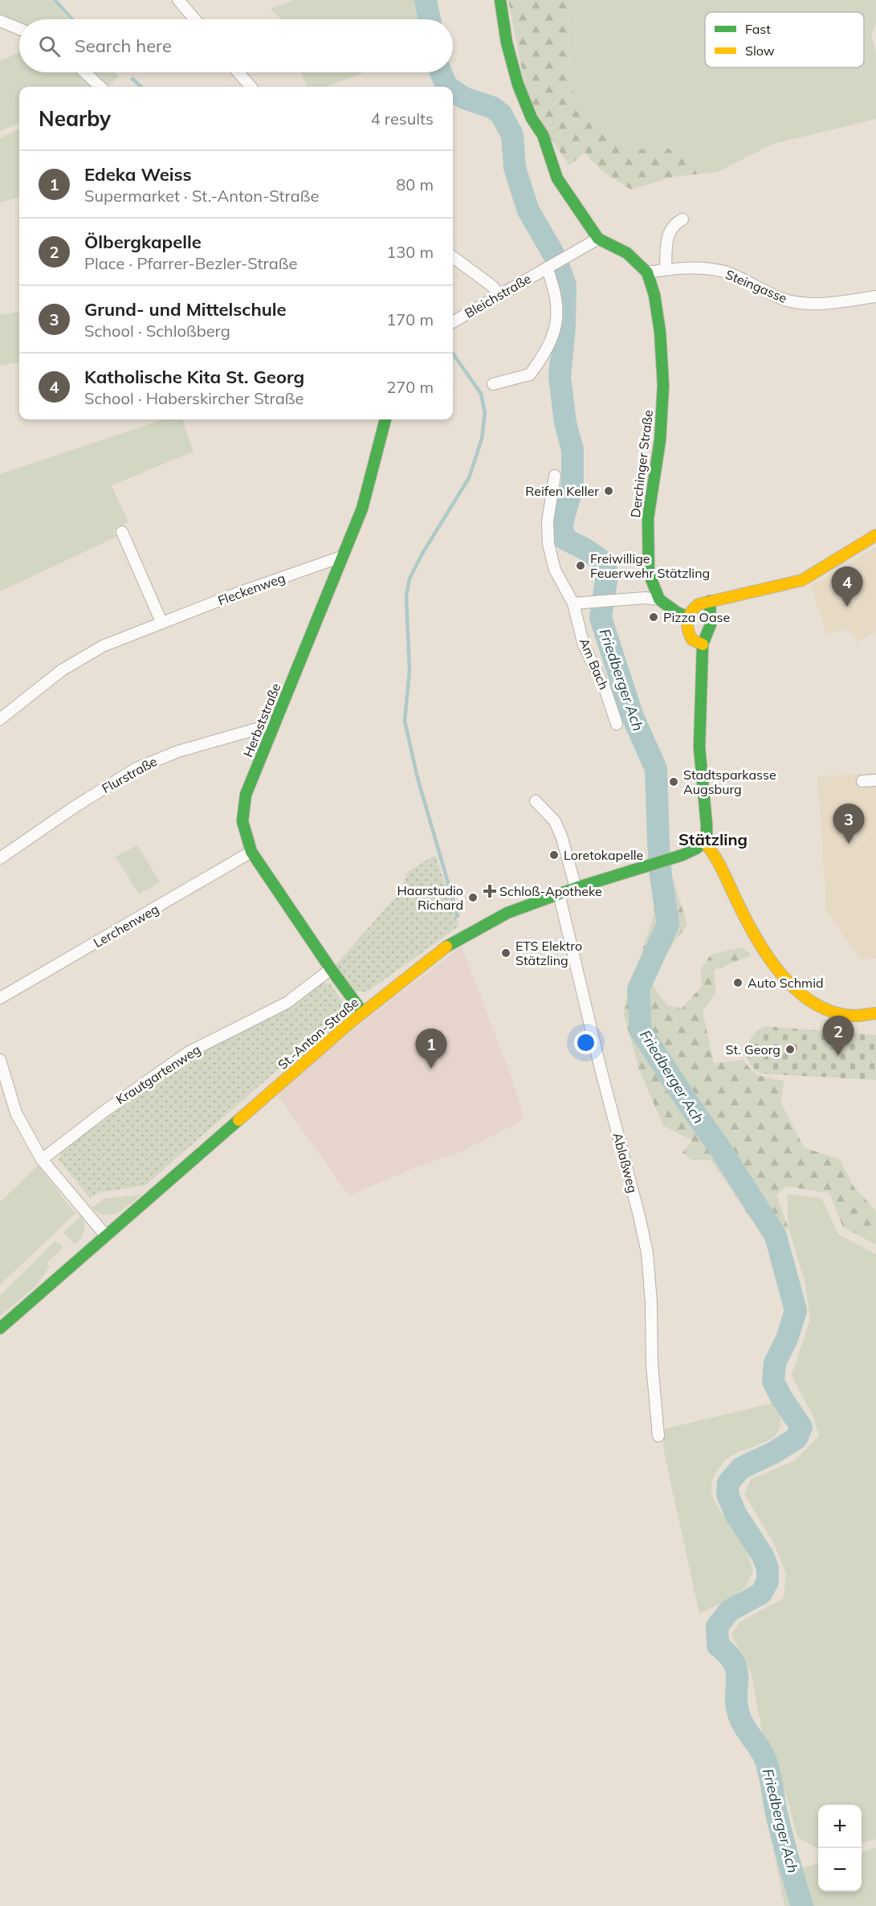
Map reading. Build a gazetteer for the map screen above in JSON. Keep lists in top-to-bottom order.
{
  "streets": {
    "street": [
      "Steingasse",
      "Bleichstraße",
      "Derchinger Straße",
      "Fleckenweg",
      "Am Bach",
      "Herbststraße",
      "Flurstraße",
      "Lerchenweg",
      "St.-Anton-Straße",
      "Krautgartenweg",
      "Ablaßweg"
    ]
  },
  "crossings": [
    ["Steingasse", "Derchinger Straße"],
    ["Bleichstraße", "Derchinger Straße"],
    ["Fleckenweg", "Herbststraße"],
    ["Herbststraße", "Flurstraße"],
    ["Herbststraße", "Lerchenweg"],
    ["Herbststraße", "St.-Anton-Straße"],
    ["Herbststraße", "Krautgartenweg"],
    ["St.-Anton-Straße", "Ablaßweg"]
  ],
  "districts": ["Stätzling"],
  "water": ["Friedberger Ach"],
  "places": {
    "other": [
      "Reifen Keller",
      "Freiwillige Feuerwehr Stätzling",
      "Pizza Oase",
      "Stadtsparkasse Augsburg",
      "Loretokapelle",
      "Haarstudio Richard",
      "ETS Elektro Stätzling",
      "Auto Schmid",
      "St. Georg"
    ],
    "health": ["Schloß-Apotheke"]
  },
  "legend": ["Fast", "Slow"],
  "page": {
    "search": "Search here",
    "heading": ["Nearby", "4 results"],
    "list": [
      {
        "mark": "1",
        "name": "Edeka Weiss",
        "note": "Supermarket · St.-Anton-Straße",
        "value": "80 m"
      },
      {
        "mark": "2",
        "name": "Ölbergkapelle",
        "note": "Place · Pfarrer-Bezler-Straße",
        "value": "130 m"
      },
      {
        "mark": "3",
        "name": "Grund- und Mittelschule",
        "note": "School · Schloßberg",
        "value": "170 m"
      },
      {
        "mark": "4",
        "name": "Katholische Kita St. Georg",
        "note": "School · Haberskircher Straße",
        "value": "270 m"
      }
    ],
    "pins": [
      "4",
      "3",
      "2",
      "1"
    ],
    "map_buttons": ["+", "−"]
  }
}
